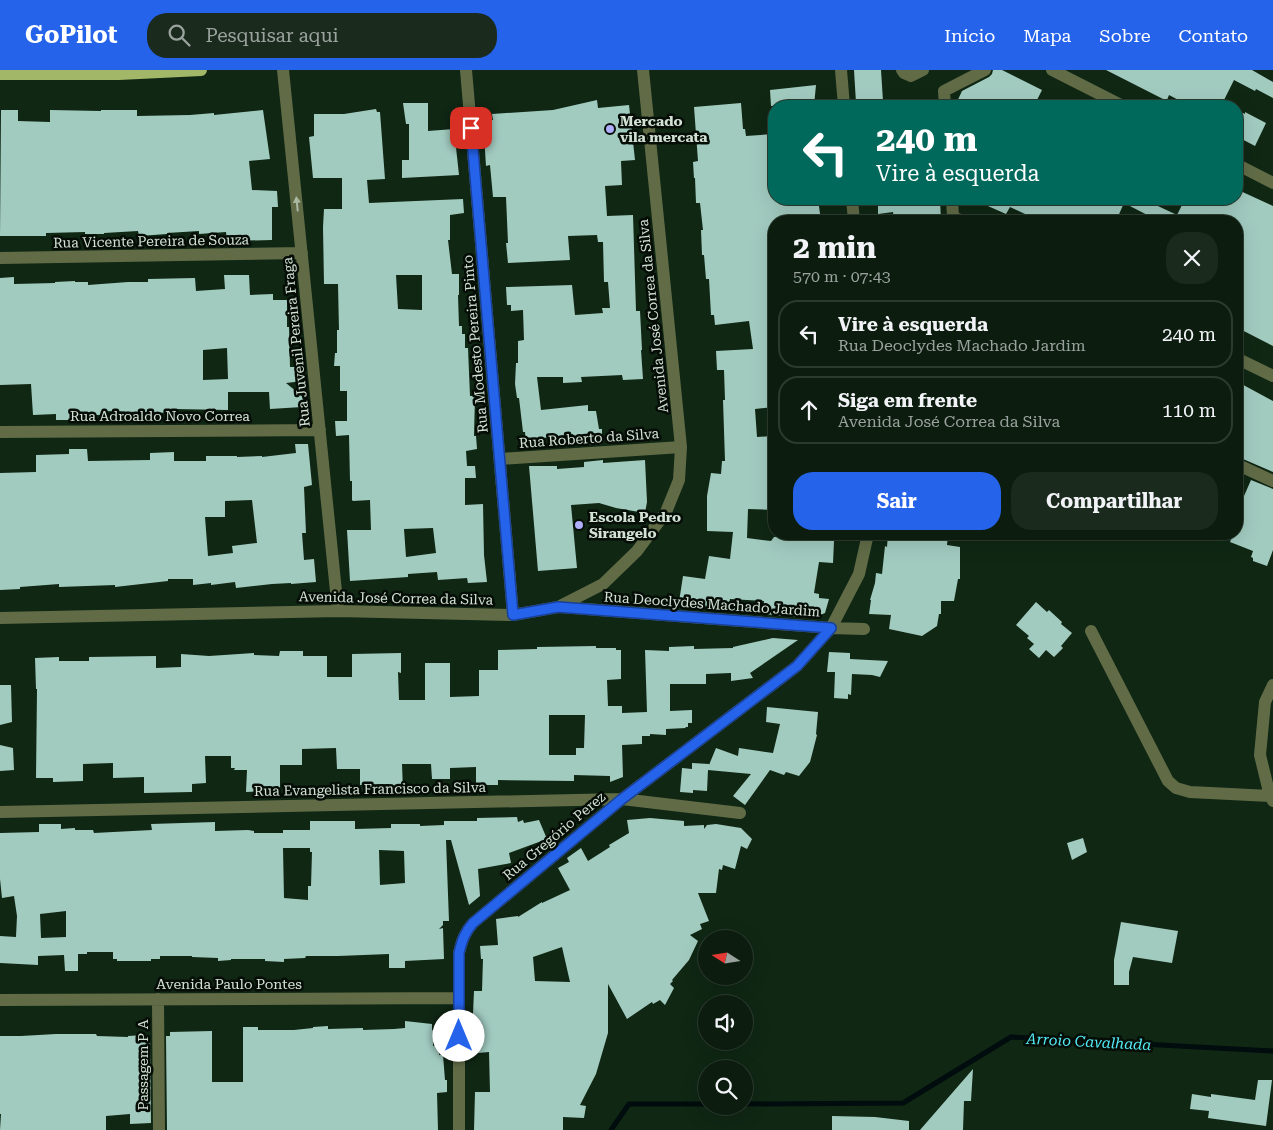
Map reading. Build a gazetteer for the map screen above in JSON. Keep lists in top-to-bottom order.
{
  "streets": {
    "street": [
      "Rua Vicente Pereira de Souza",
      "Avenida José Correa da Silva",
      "Rua Juvenil Pereira Fraga",
      "Rua Modesto Pereira Pinto",
      "Rua Adroaldo Novo Correa",
      "Rua Roberto da Silva",
      "Rua Deoclydes Machado Jardim",
      "Rua Evangelista Francisco da Silva",
      "Rua Gregório Perez",
      "Avenida Paulo Pontes",
      "Passagem P A"
    ]
  },
  "crossings": [
    ["Rua Vicente Pereira de Souza", "Rua Juvenil Pereira Fraga"],
    ["Avenida José Correa da Silva", "Rua Juvenil Pereira Fraga"],
    ["Avenida José Correa da Silva", "Rua Modesto Pereira Pinto"],
    ["Avenida José Correa da Silva", "Rua Roberto da Silva"],
    ["Avenida José Correa da Silva", "Rua Deoclydes Machado Jardim"],
    ["Rua Juvenil Pereira Fraga", "Rua Adroaldo Novo Correa"],
    ["Rua Modesto Pereira Pinto", "Rua Roberto da Silva"],
    ["Rua Deoclydes Machado Jardim", "Rua Gregório Perez"],
    ["Rua Evangelista Francisco da Silva", "Rua Gregório Perez"],
    ["Rua Gregório Perez", "Avenida Paulo Pontes"],
    ["Avenida Paulo Pontes", "Passagem P A"]
  ],
  "water": ["Arroio Cavalhada"],
  "places": ["Mercado vila mercata", "Escola Pedro Sirangelo"],
  "north": "left",
  "page": {
    "header": "GoPilot",
    "search": "Pesquisar aqui",
    "nav": [
      "Início",
      "Mapa",
      "Sobre",
      "Contato"
    ],
    "turn": ["240 m", "Vire à esquerda"],
    "heading": ["2 min", "570 m · 07:43"],
    "list": [
      {
        "name": "Vire à esquerda",
        "note": "Rua Deoclydes Machado Jardim",
        "value": "240 m"
      },
      {
        "name": "Siga em frente",
        "note": "Avenida José Correa da Silva",
        "value": "110 m"
      }
    ],
    "buttons": ["Sair", "Compartilhar"]
  }
}
